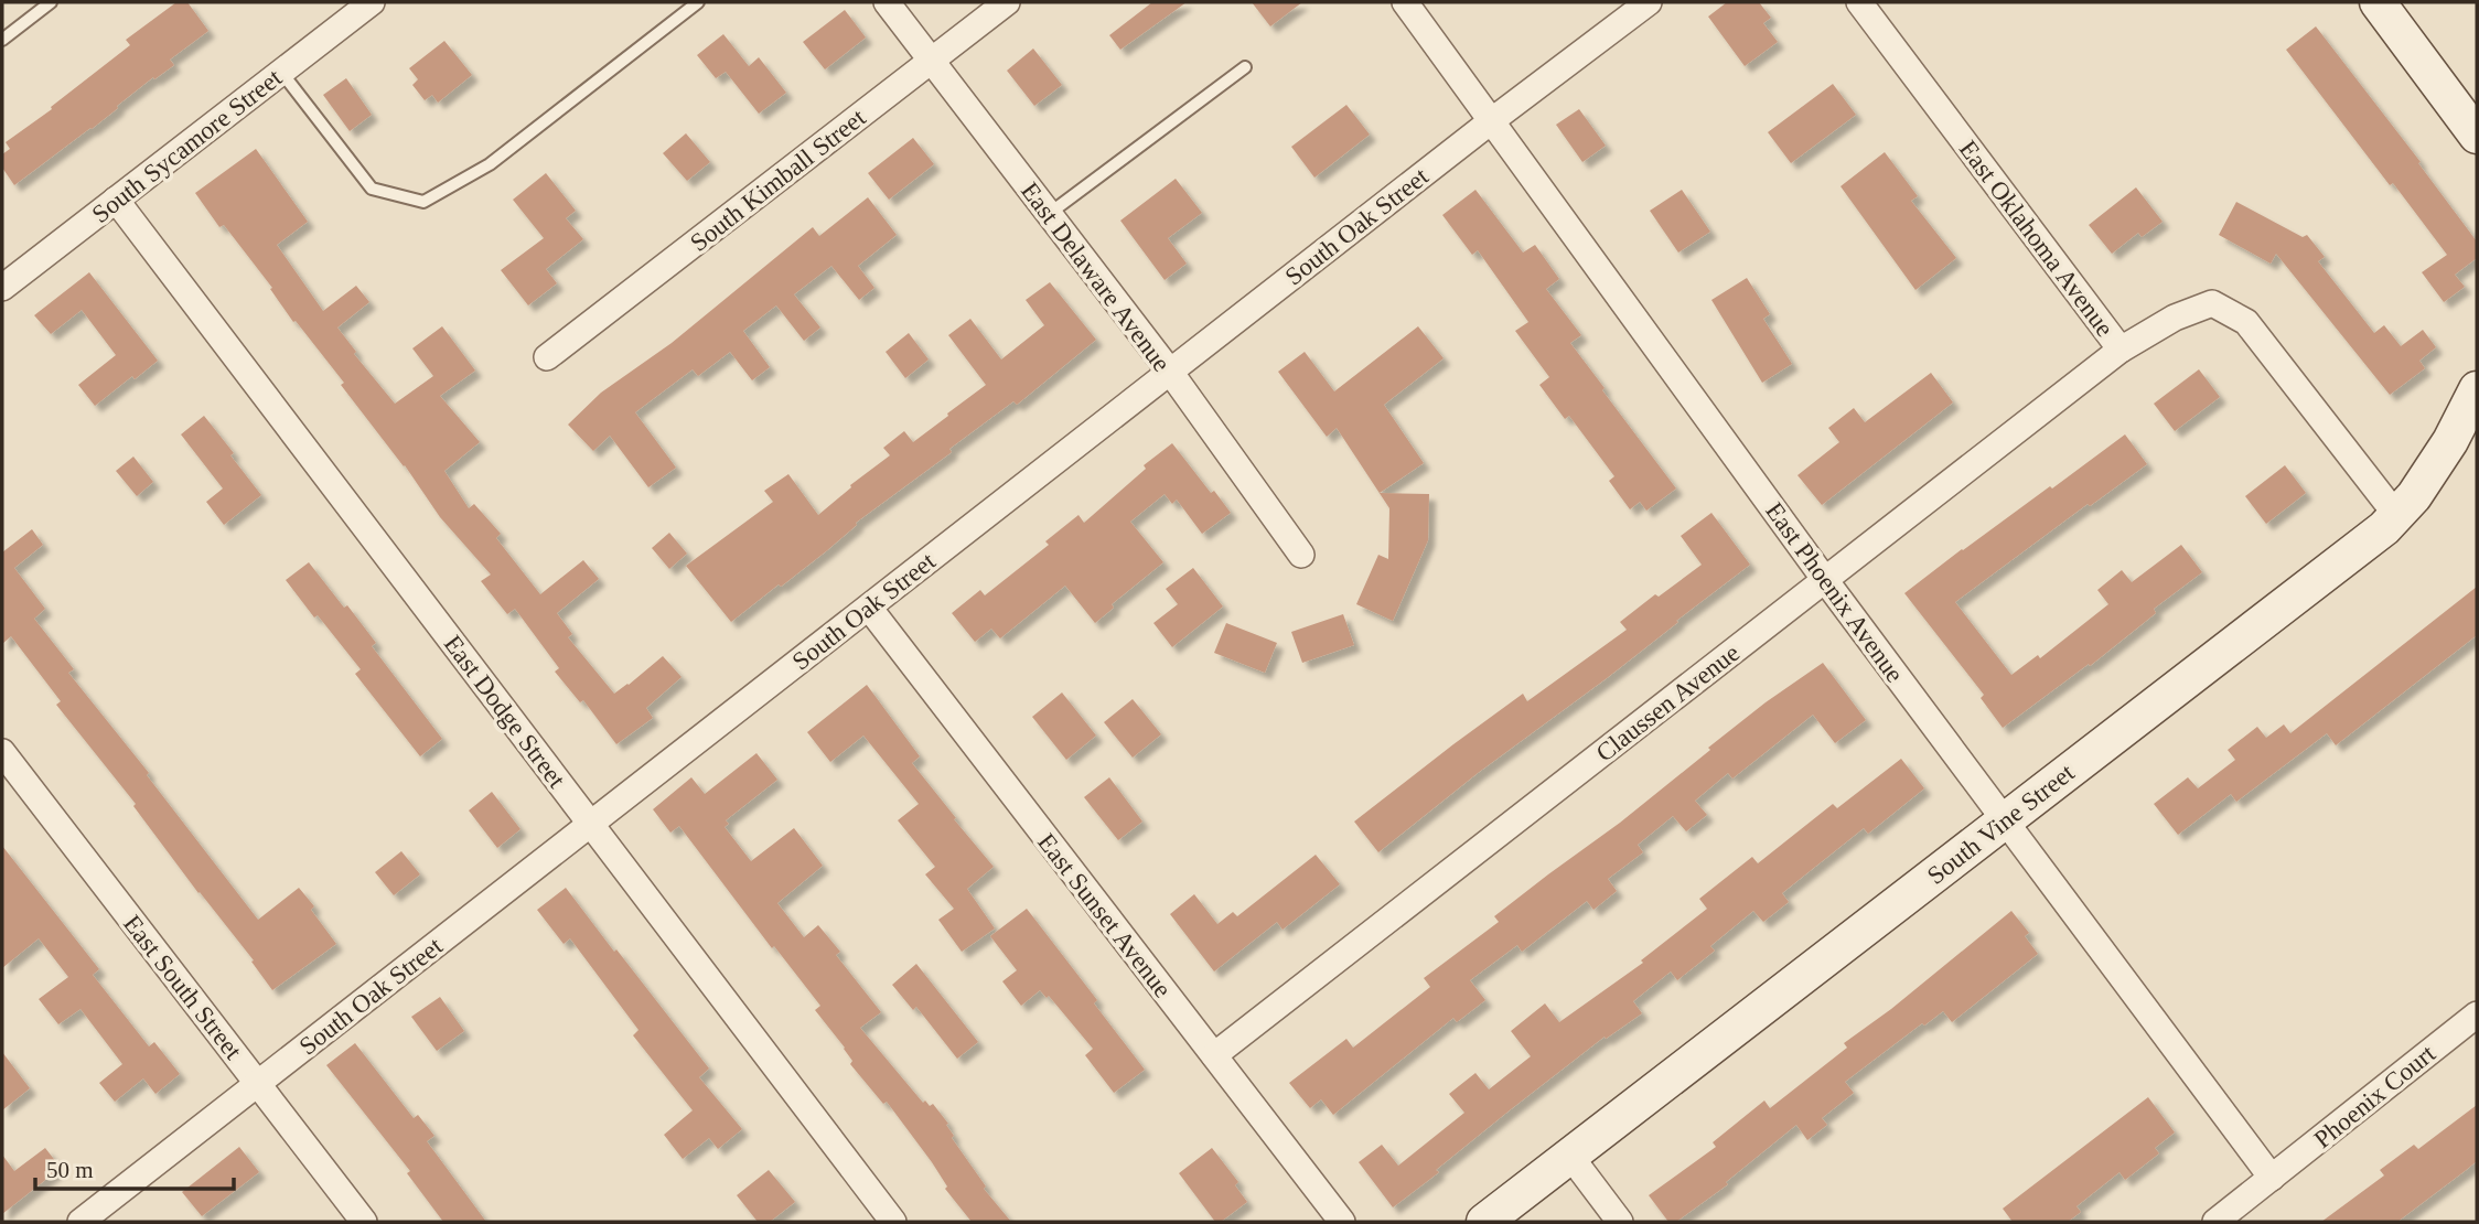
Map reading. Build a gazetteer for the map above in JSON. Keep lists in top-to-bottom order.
{
  "streets": {
    "street": [
      "South Sycamore Street",
      "South Kimball Street",
      "South Oak Street",
      "East Oklahoma Avenue",
      "East Delaware Avenue",
      "East Phoenix Avenue",
      "Claussen Avenue",
      "East Dodge Street",
      "South Vine Street",
      "East Sunset Avenue",
      "East South Street",
      "Phoenix Court"
    ]
  },
  "crossings": [
    ["South Sycamore Street", "East Dodge Street"],
    ["South Kimball Street", "East Delaware Avenue"],
    ["South Oak Street", "East Delaware Avenue"],
    ["South Oak Street", "East Phoenix Avenue"],
    ["South Oak Street", "East Dodge Street"],
    ["South Oak Street", "East Sunset Avenue"],
    ["South Oak Street", "East South Street"],
    ["East Oklahoma Avenue", "Claussen Avenue"],
    ["East Oklahoma Avenue", "South Vine Street"],
    ["East Phoenix Avenue", "Claussen Avenue"],
    ["East Phoenix Avenue", "South Vine Street"],
    ["East Phoenix Avenue", "Phoenix Court"],
    ["Claussen Avenue", "East Sunset Avenue"]
  ],
  "scale_bar": "50 m"
}
